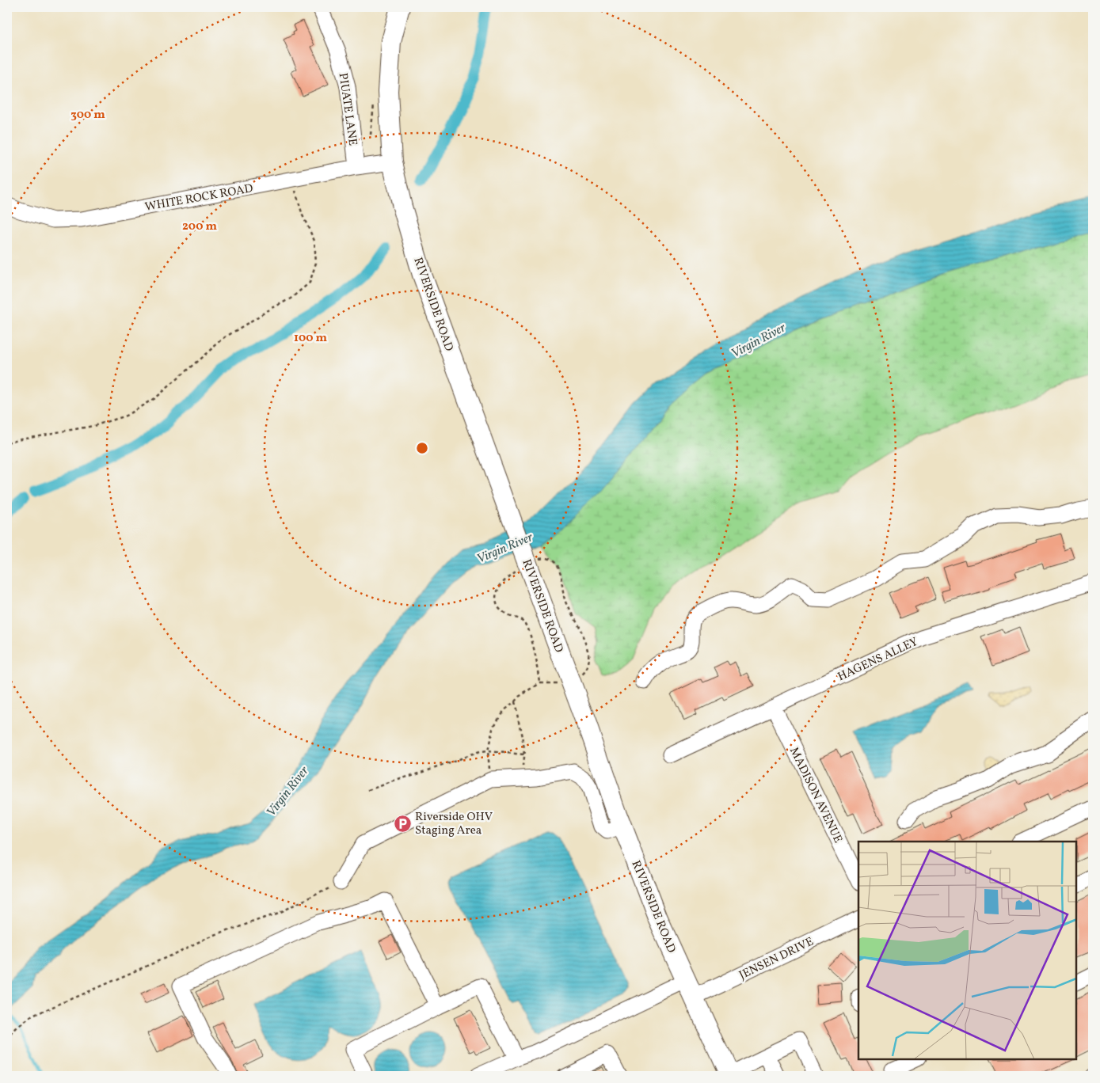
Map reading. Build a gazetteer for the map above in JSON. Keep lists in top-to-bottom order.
{
  "streets": {
    "main road": ["RIVERSIDE ROAD"],
    "street": [
      "PIUATE LANE",
      "WHITE ROCK ROAD",
      "HAGENS ALLEY",
      "MADISON AVENUE",
      "JENSEN DRIVE"
    ]
  },
  "crossings": [
    ["PIUATE LANE", "WHITE ROCK ROAD"],
    ["WHITE ROCK ROAD", "RIVERSIDE ROAD"],
    ["RIVERSIDE ROAD", "JENSEN DRIVE"],
    ["HAGENS ALLEY", "MADISON AVENUE"]
  ],
  "water": ["Virgin River"],
  "places": {
    "parking": ["Riverside OHV Staging Area"]
  },
  "rings": ["300 m", "200 m", "100 m"]
}
